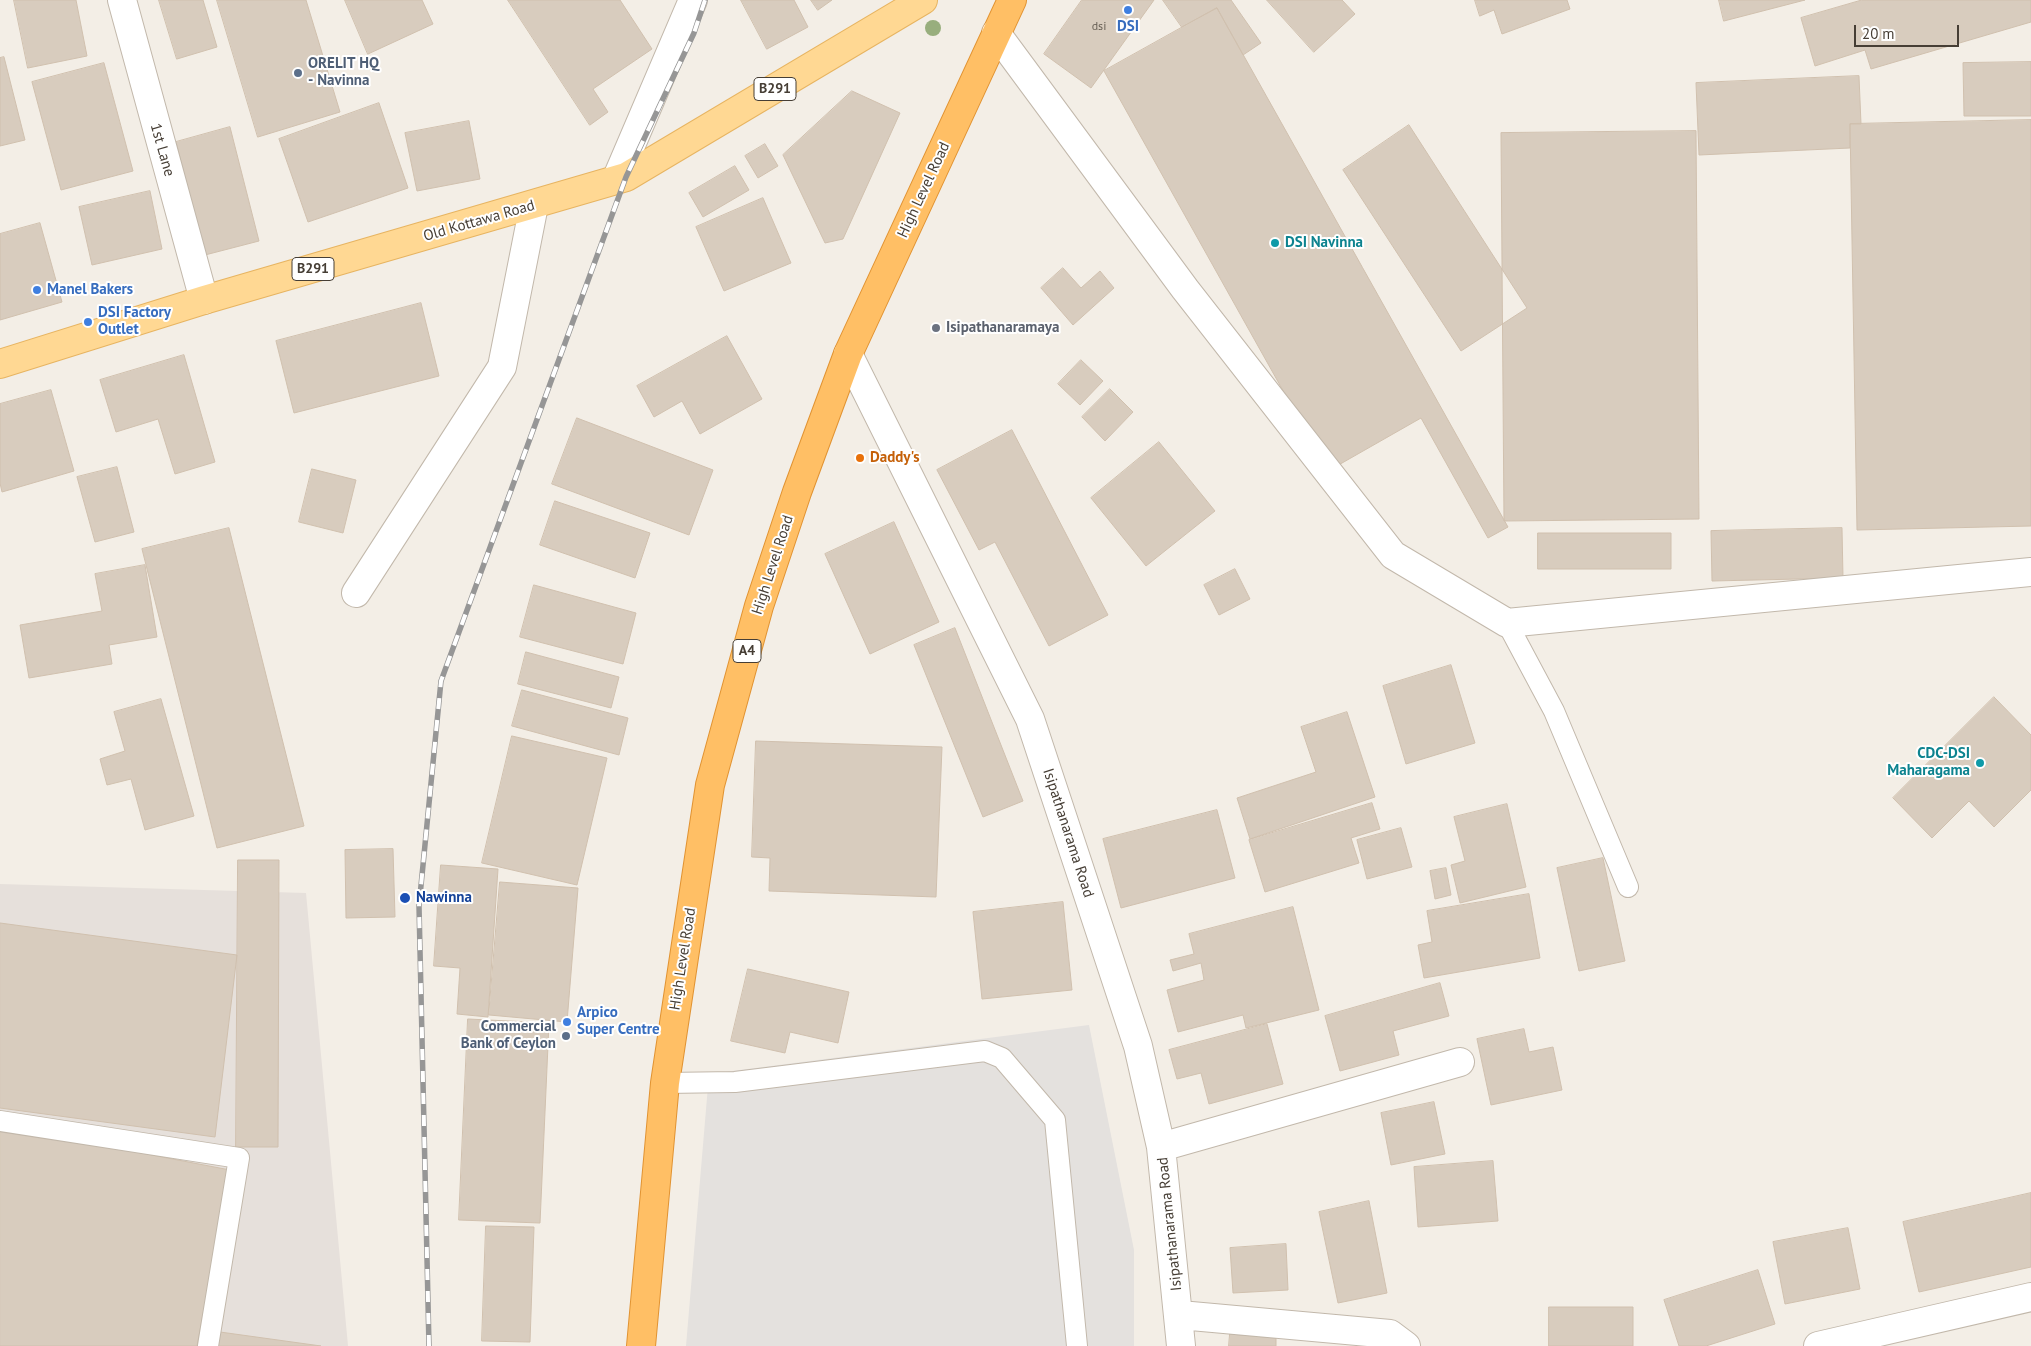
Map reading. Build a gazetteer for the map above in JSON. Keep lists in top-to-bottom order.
{
  "streets": {
    "highway": ["High Level Road", "A4"],
    "main road": ["B291", "Old Kottawa Road"],
    "street": ["1st Lane", "Isipathanarama Road"]
  },
  "crossings": [
    ["1st Lane", "Old Kottawa Road"],
    ["High Level Road", "Isipathanarama Road"]
  ],
  "places": [
    "DSI",
    "ORELIT HQ - Navinna",
    "DSI Navinna",
    "Manel Bakers",
    "DSI Factory Outlet",
    "Isipathanaramaya",
    "Daddy's",
    "CDC-DSI Maharagama",
    "Nawinna",
    "Arpico Super Centre",
    "Commercial Bank of Ceylon"
  ],
  "house_numbers": ["dsi"],
  "scale_bar": "20 m"
}
